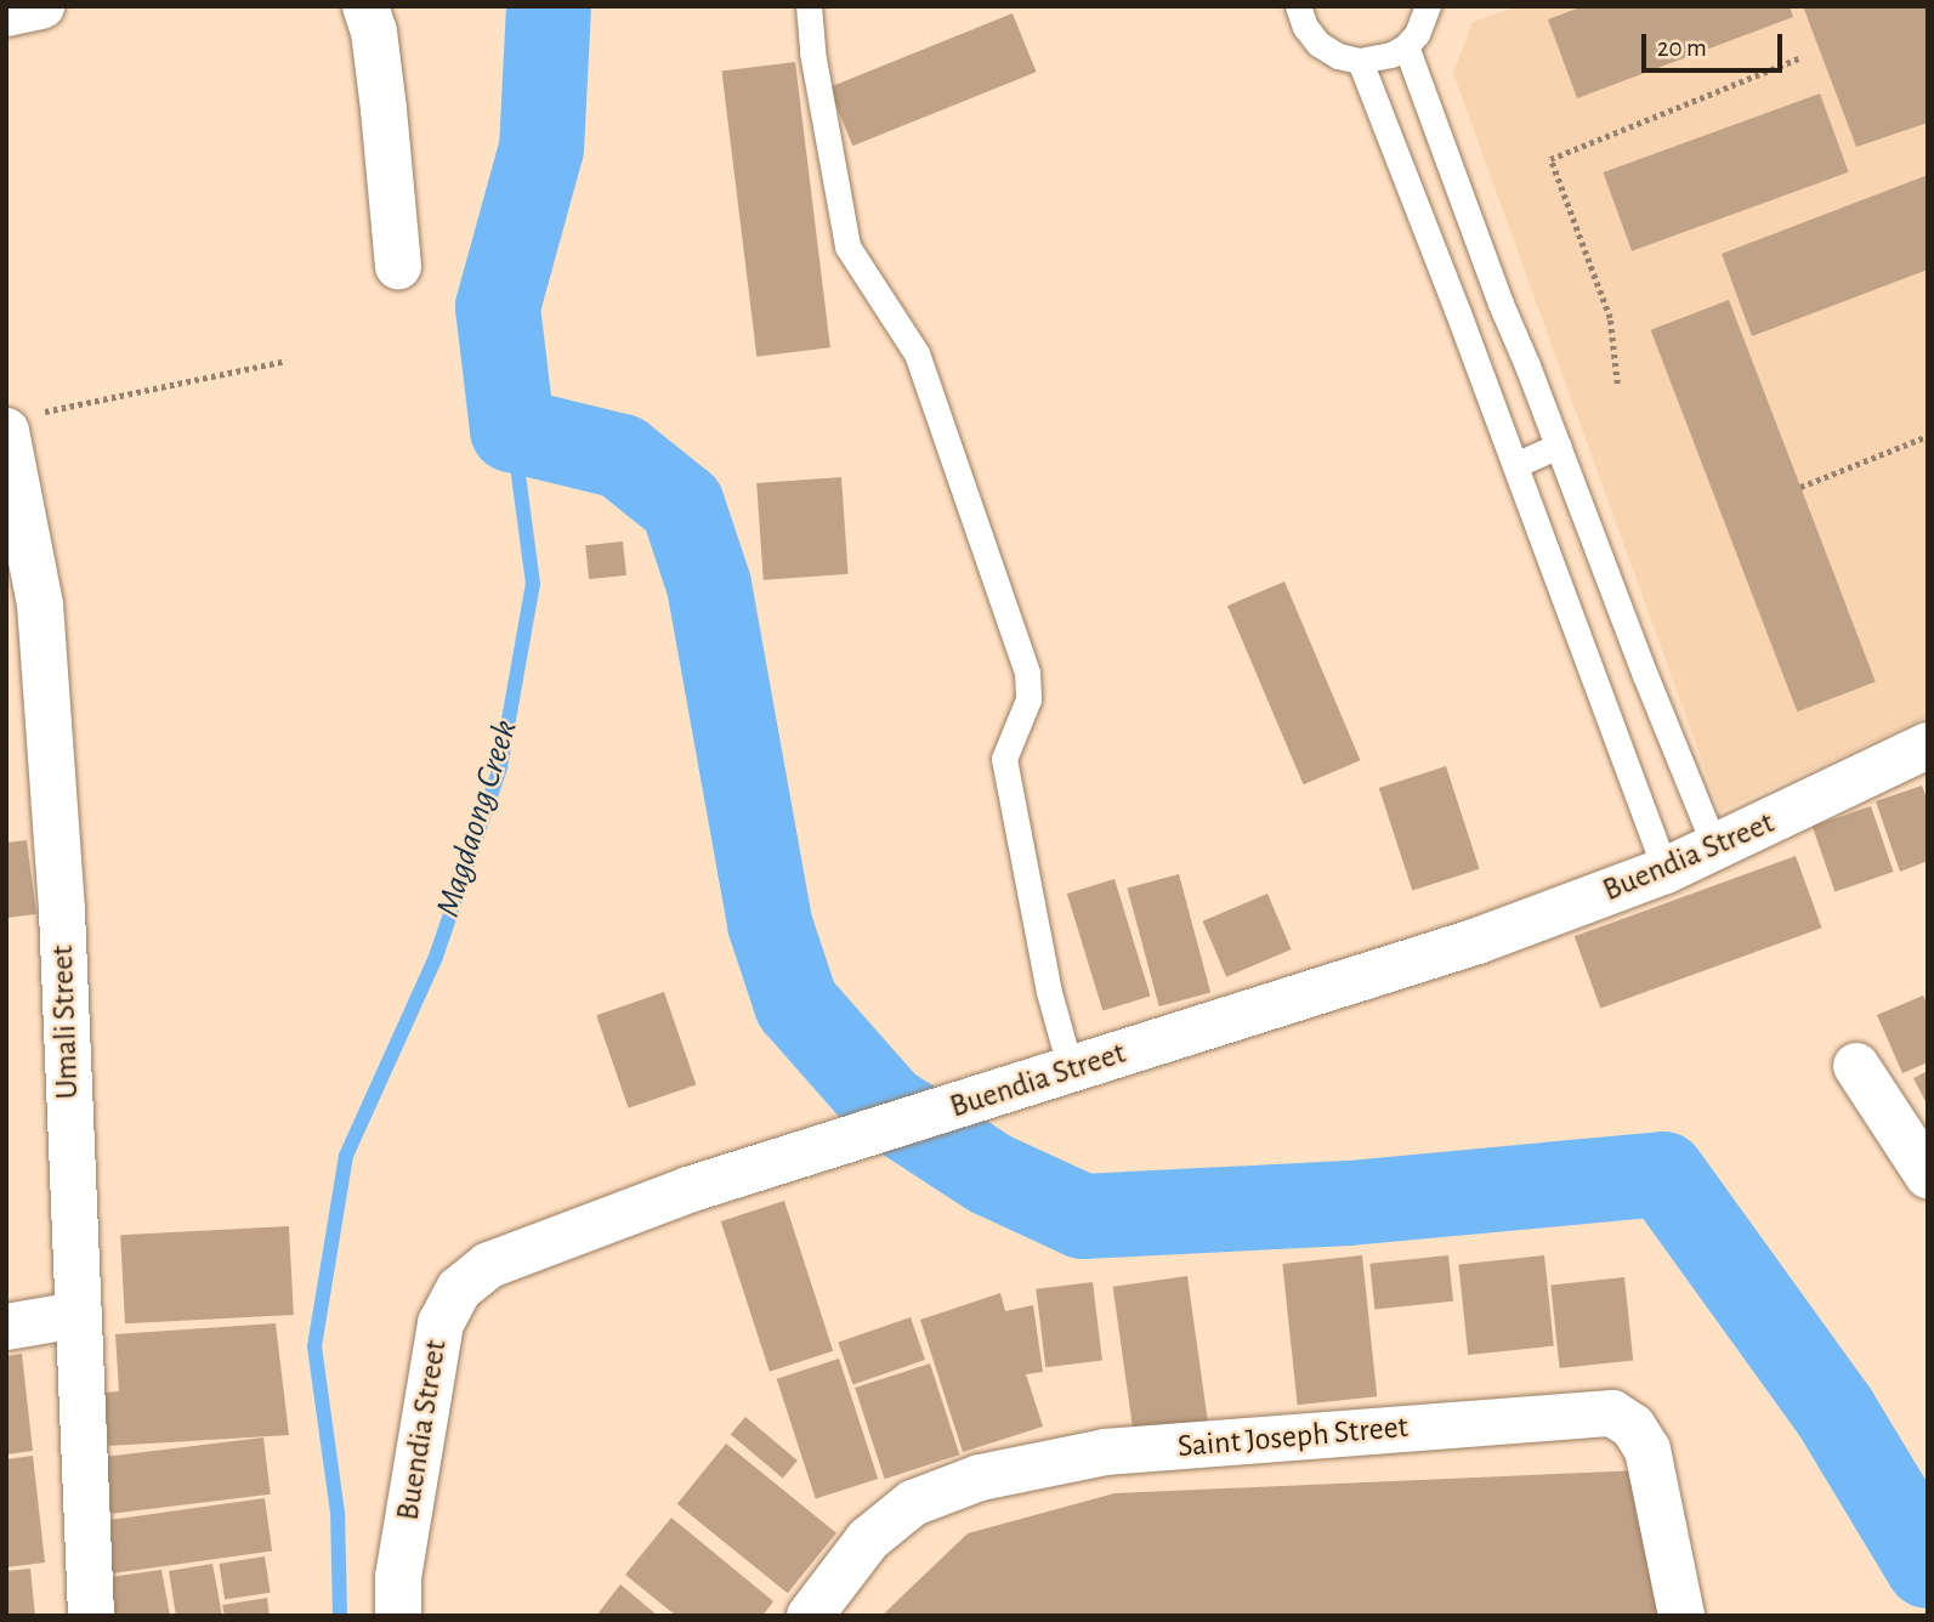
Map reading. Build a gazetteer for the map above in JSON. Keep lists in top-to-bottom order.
{
  "streets": {
    "street": ["Buendia Street", "Umali Street", "Saint Joseph Street"]
  },
  "water": ["Magdaong Creek"],
  "scale_bar": "20 m"
}
